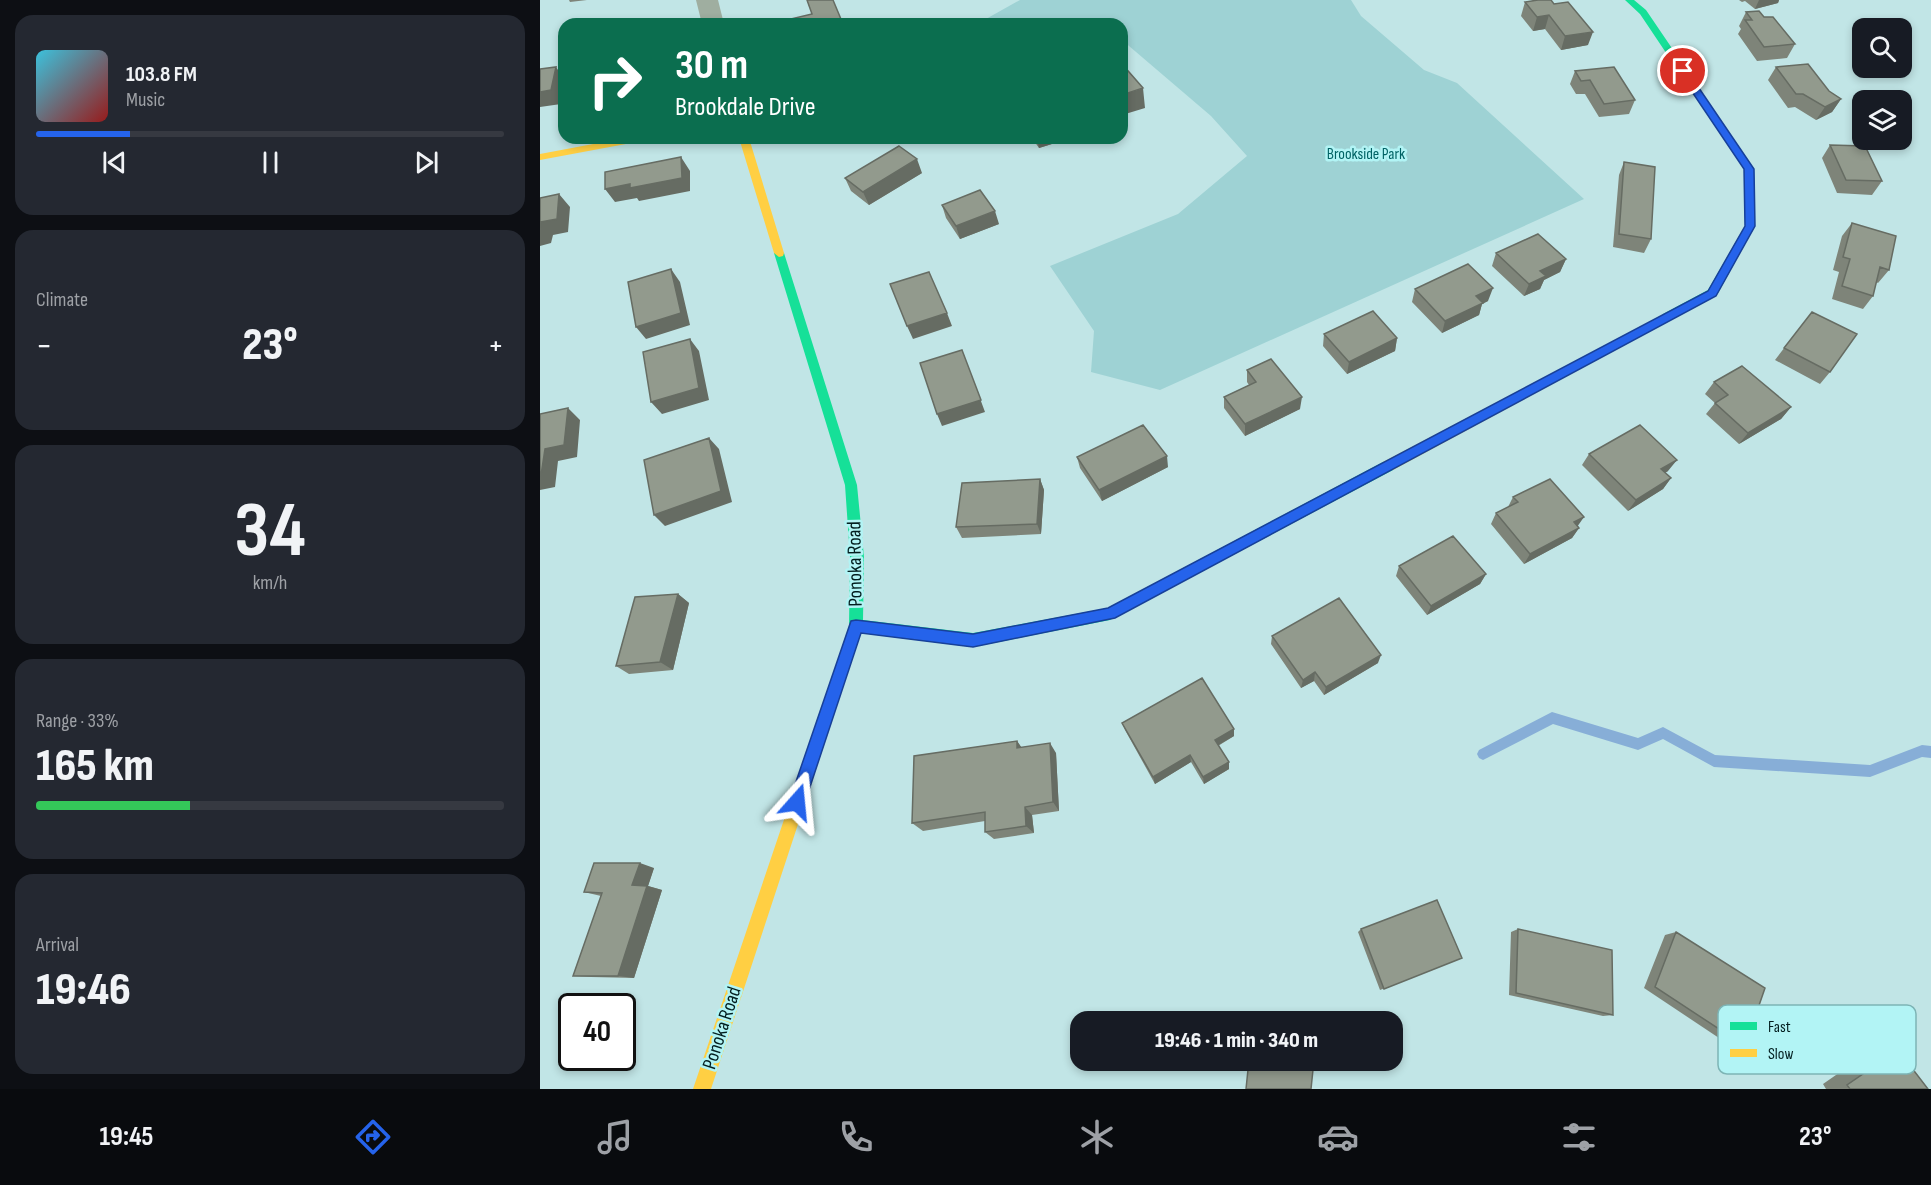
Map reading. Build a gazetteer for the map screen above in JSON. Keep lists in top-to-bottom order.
{
  "streets": {
    "street": ["Ponoka Road"]
  },
  "parks": ["Brookside Park"],
  "legend": ["Fast", "Slow"],
  "page": {
    "turn": ["30 m", "Brookdale Drive"],
    "song": ["103.8 FM", "Music"],
    "tile": [
      "Climate",
      ["34", "km/h"],
      ["Range · 33%", "165 km"],
      ["Arrival", "19:46"]
    ],
    "heat": ["−", "23°", "+"],
    "limit": "40",
    "trip": "19:46 · 1 min · 340 m",
    "tabs": ["19:45", "23°"]
  }
}
